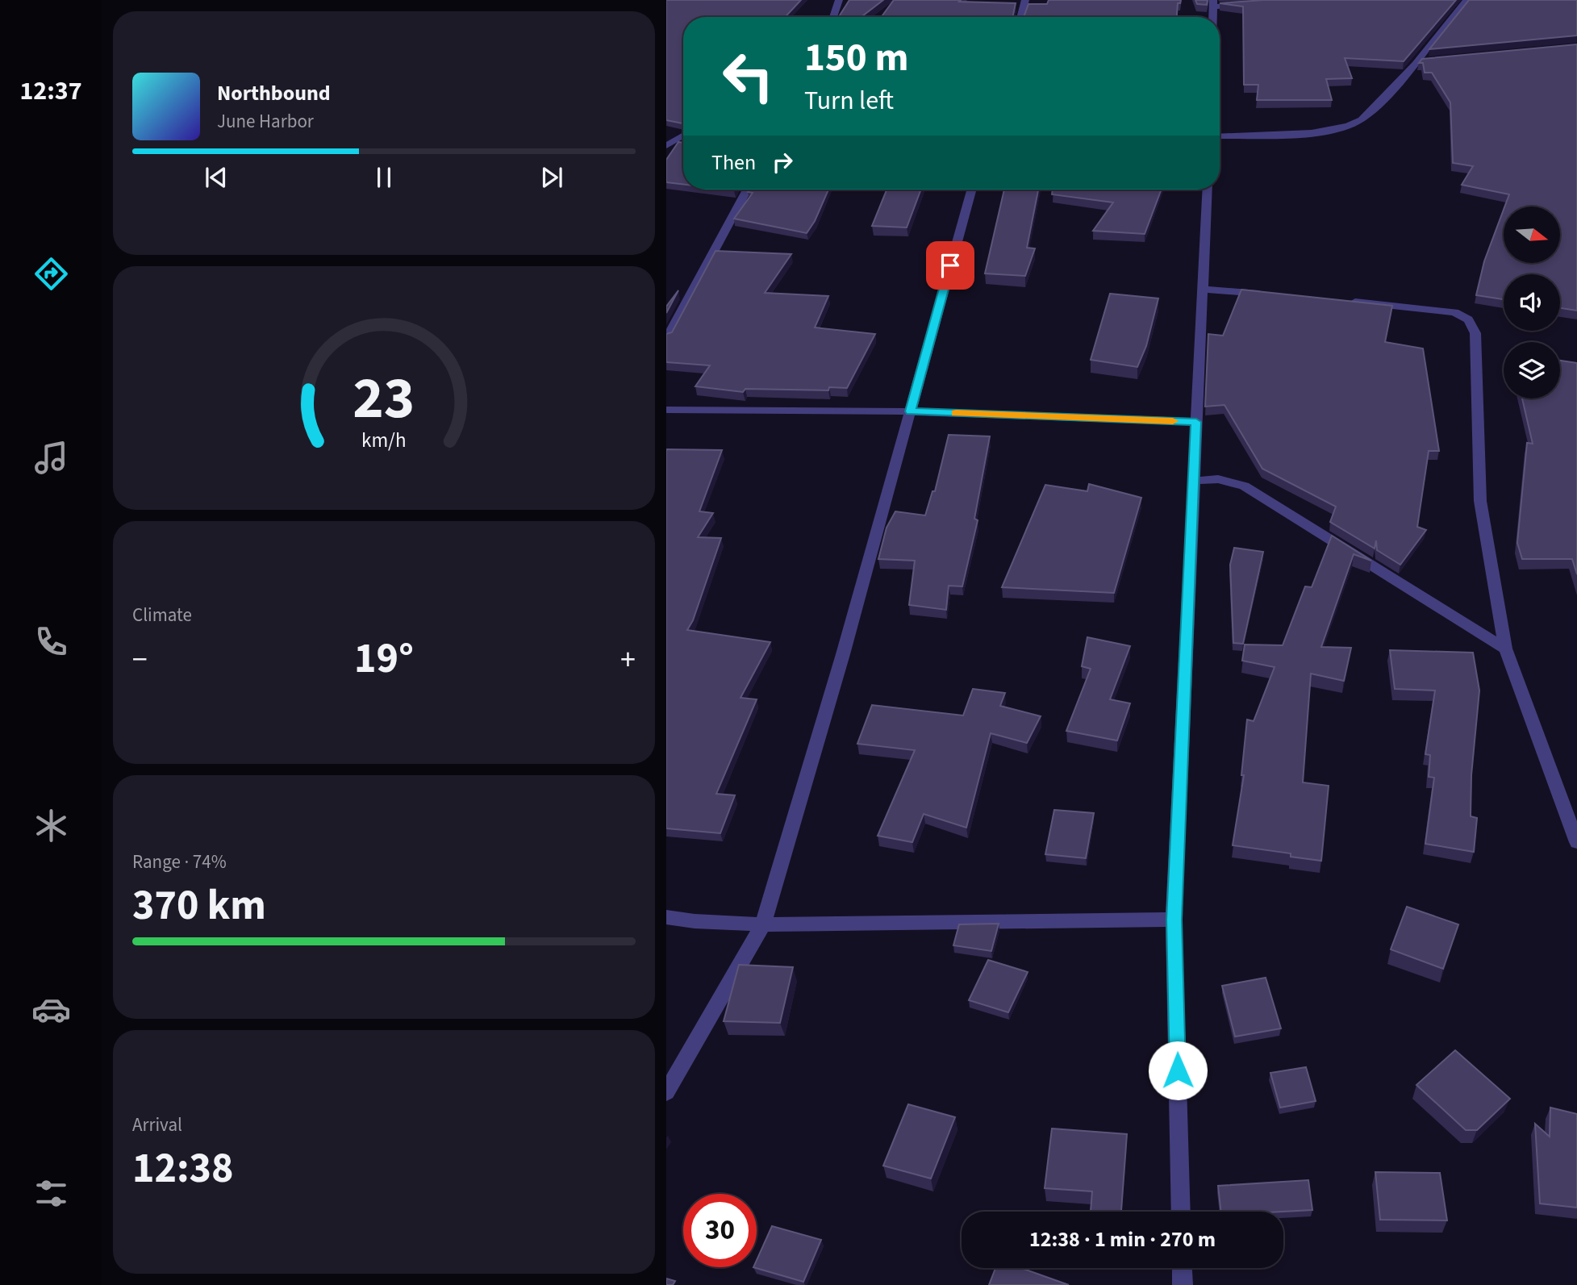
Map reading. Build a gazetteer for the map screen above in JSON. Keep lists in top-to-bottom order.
{
  "north": "right",
  "page": {
    "tabs": "12:37",
    "turn": ["150 m", "Turn left"],
    "song": ["Northbound", "June Harbor"],
    "then": "Then",
    "tile": [
      "Climate",
      ["Range · 74%", "370 km"],
      ["Arrival", "12:38"]
    ],
    "heat": ["−", "19°", "+"],
    "limit": "30",
    "trip": "12:38 · 1 min · 270 m",
    "gauge": ["23", "km/h"]
  }
}
